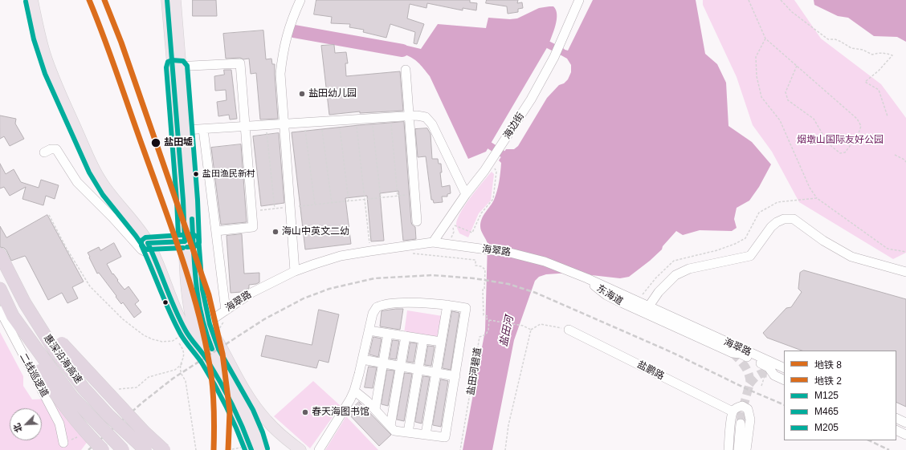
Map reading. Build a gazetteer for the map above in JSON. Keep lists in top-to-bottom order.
{
  "streets": {
    "highway": ["惠深沿海高速"],
    "street": [
      "海边街",
      "海翠路",
      "盐鹏路",
      "二线巡逻道"
    ],
    "path": ["盐田河碧道"]
  },
  "crossings": [
    ["海边街", "海翠路"]
  ],
  "water": ["盐田河"],
  "parks": ["烟墩山国际友好公园"],
  "places": [
    "盐田幼儿园",
    "盐田墟",
    "盐田渔民新村",
    "海山中英文二幼",
    "春天海图书馆"
  ],
  "lines": [
    "metro line 8",
    "metro line 2",
    "transit line M125",
    "transit line M465",
    "transit line M205"
  ],
  "legend": [
    "地铁 8",
    "地铁 2",
    "M125",
    "M465",
    "M205"
  ],
  "north": "bottom left"
}
